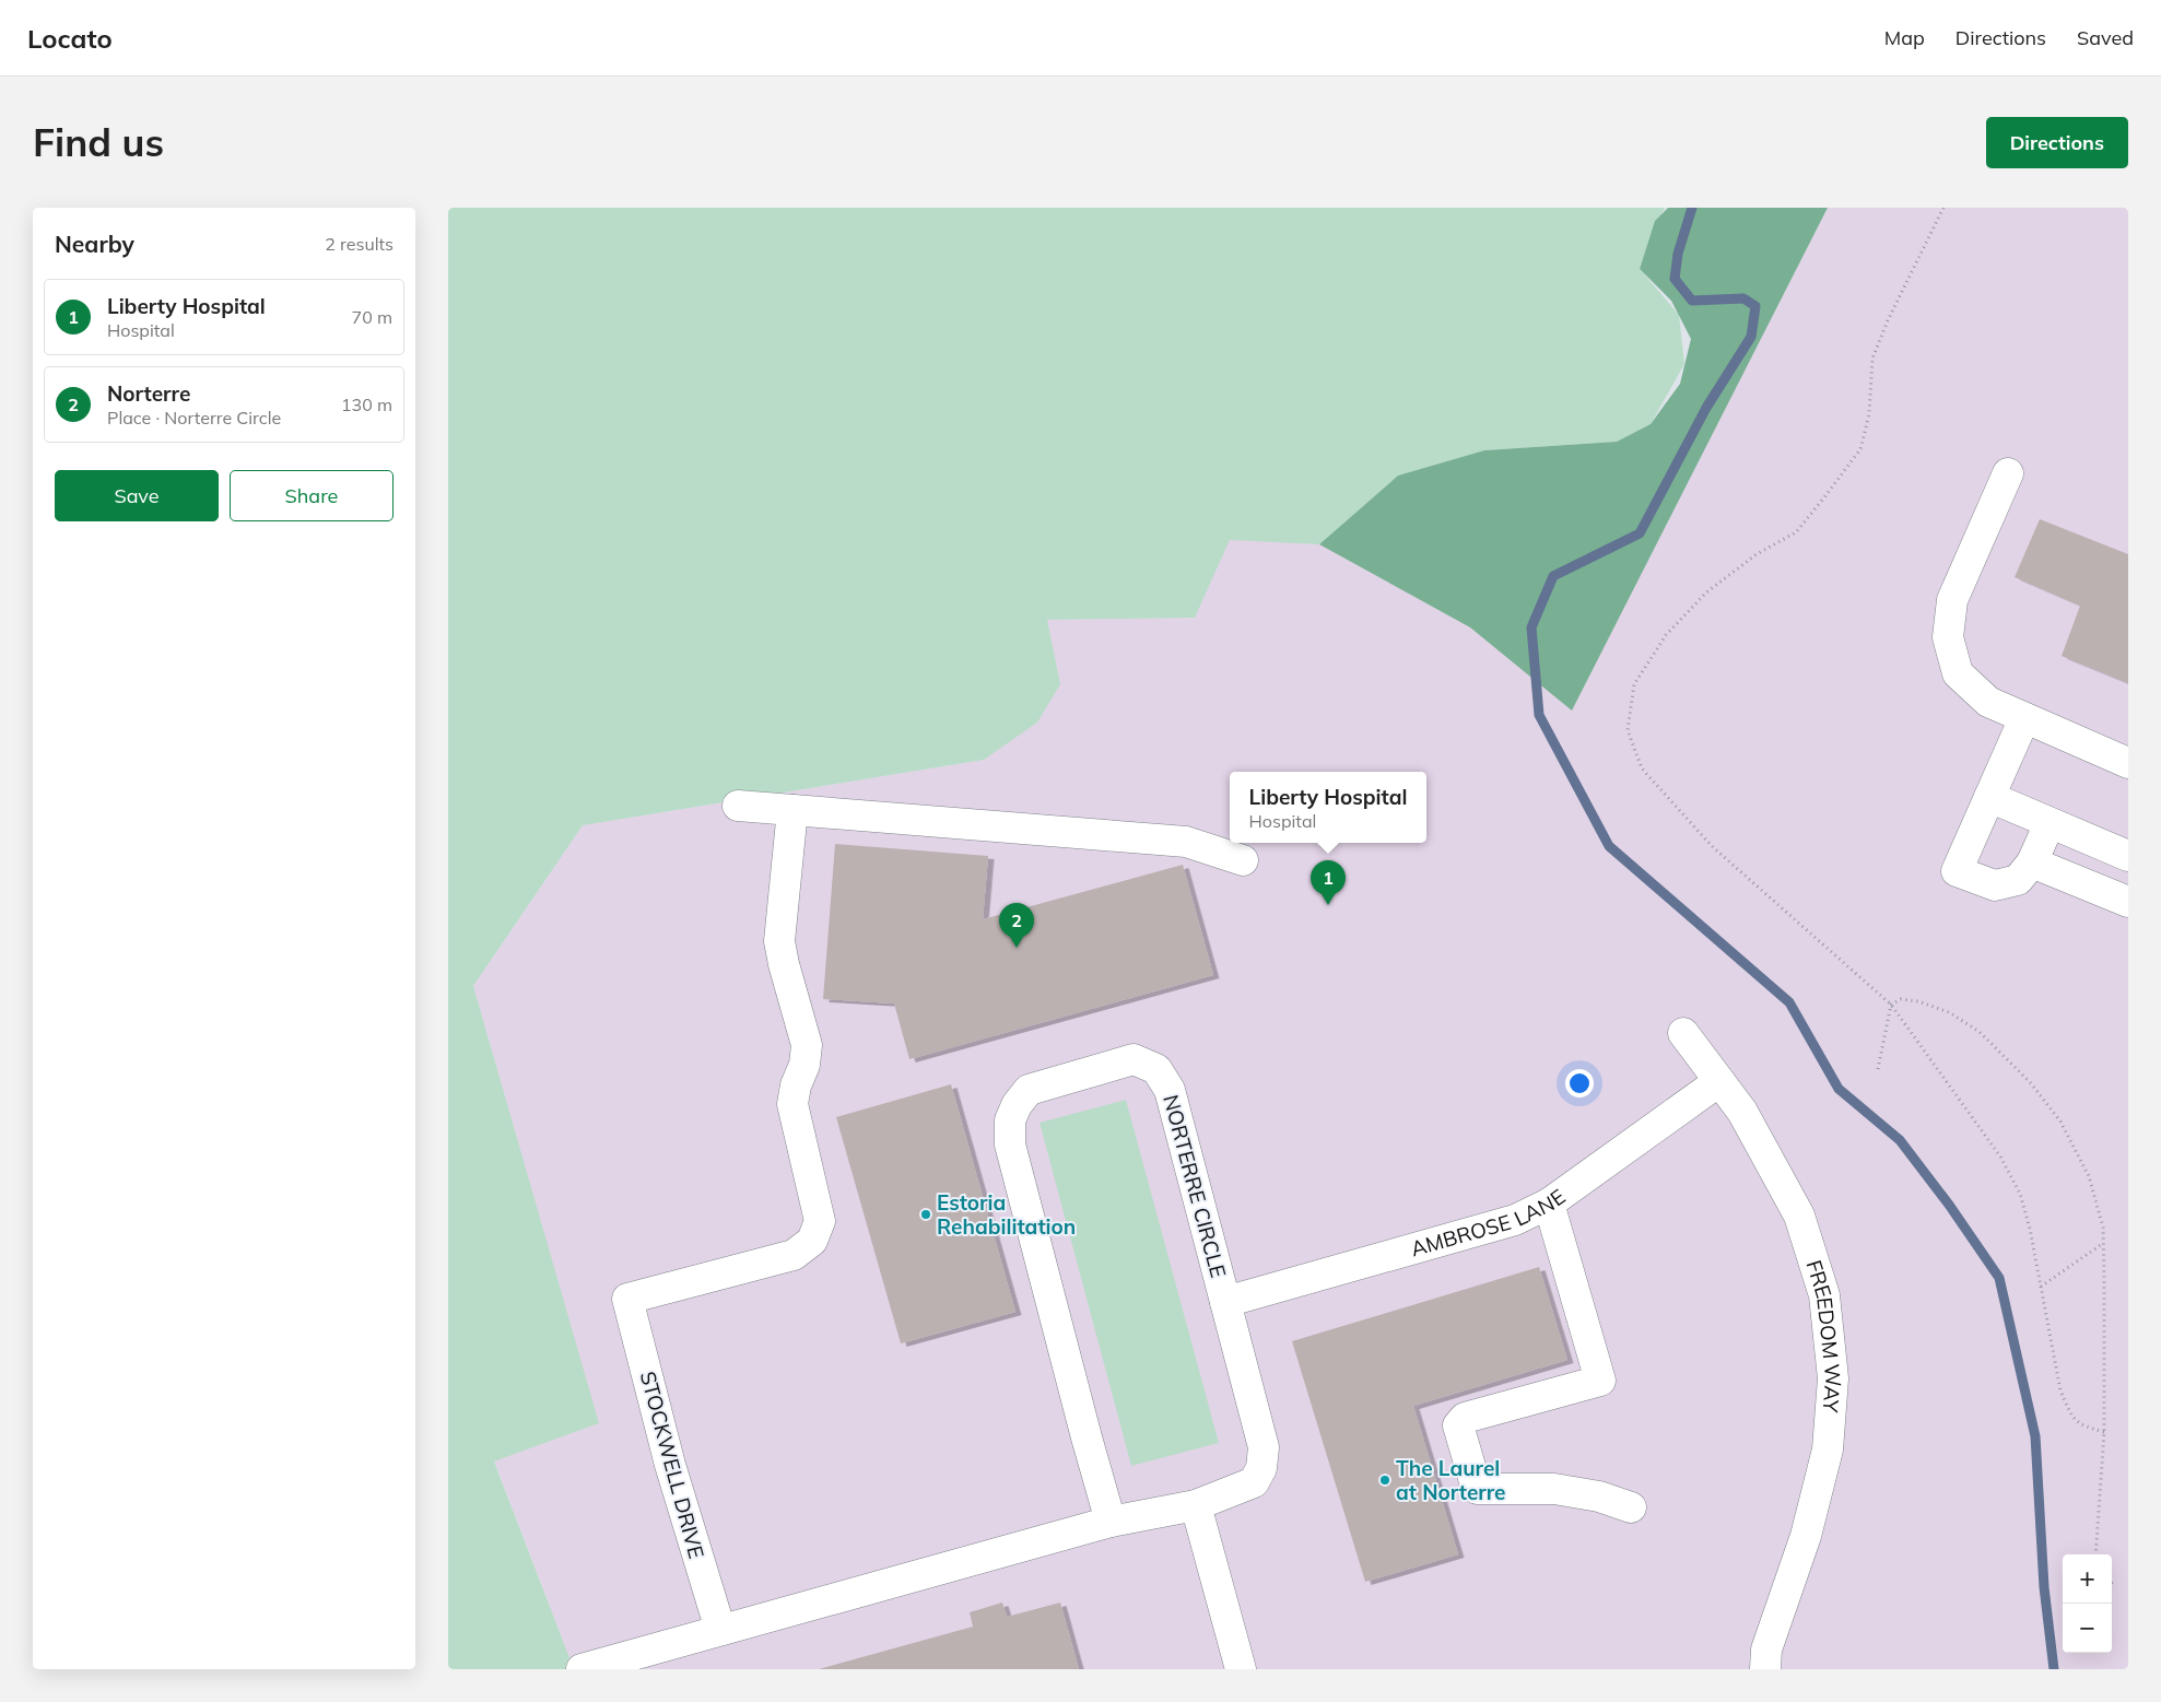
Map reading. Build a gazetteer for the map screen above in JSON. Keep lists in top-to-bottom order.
{
  "streets": {
    "street": [
      "NORTERRE CIRCLE",
      "AMBROSE LANE",
      "FREEDOM WAY",
      "STOCKWELL DRIVE"
    ]
  },
  "crossings": [
    ["NORTERRE CIRCLE", "AMBROSE LANE"],
    ["AMBROSE LANE", "FREEDOM WAY"]
  ],
  "places": ["Estoria Rehabilitation", "The Laurel at Norterre"],
  "page": {
    "header": "Locato",
    "nav": ["Map", "Directions", "Saved"],
    "buttons": [
      "Directions",
      ["Save", "Share"]
    ],
    "title": "Find us",
    "heading": ["Nearby", "2 results"],
    "list": [
      {
        "mark": "1",
        "name": "Liberty Hospital",
        "note": "Hospital",
        "value": "70 m"
      },
      {
        "mark": "2",
        "name": "Norterre",
        "note": "Place · Norterre Circle",
        "value": "130 m"
      }
    ],
    "popup": ["Liberty Hospital", "Hospital"],
    "pins": ["1", "2"],
    "map_buttons": ["+", "−"]
  }
}
